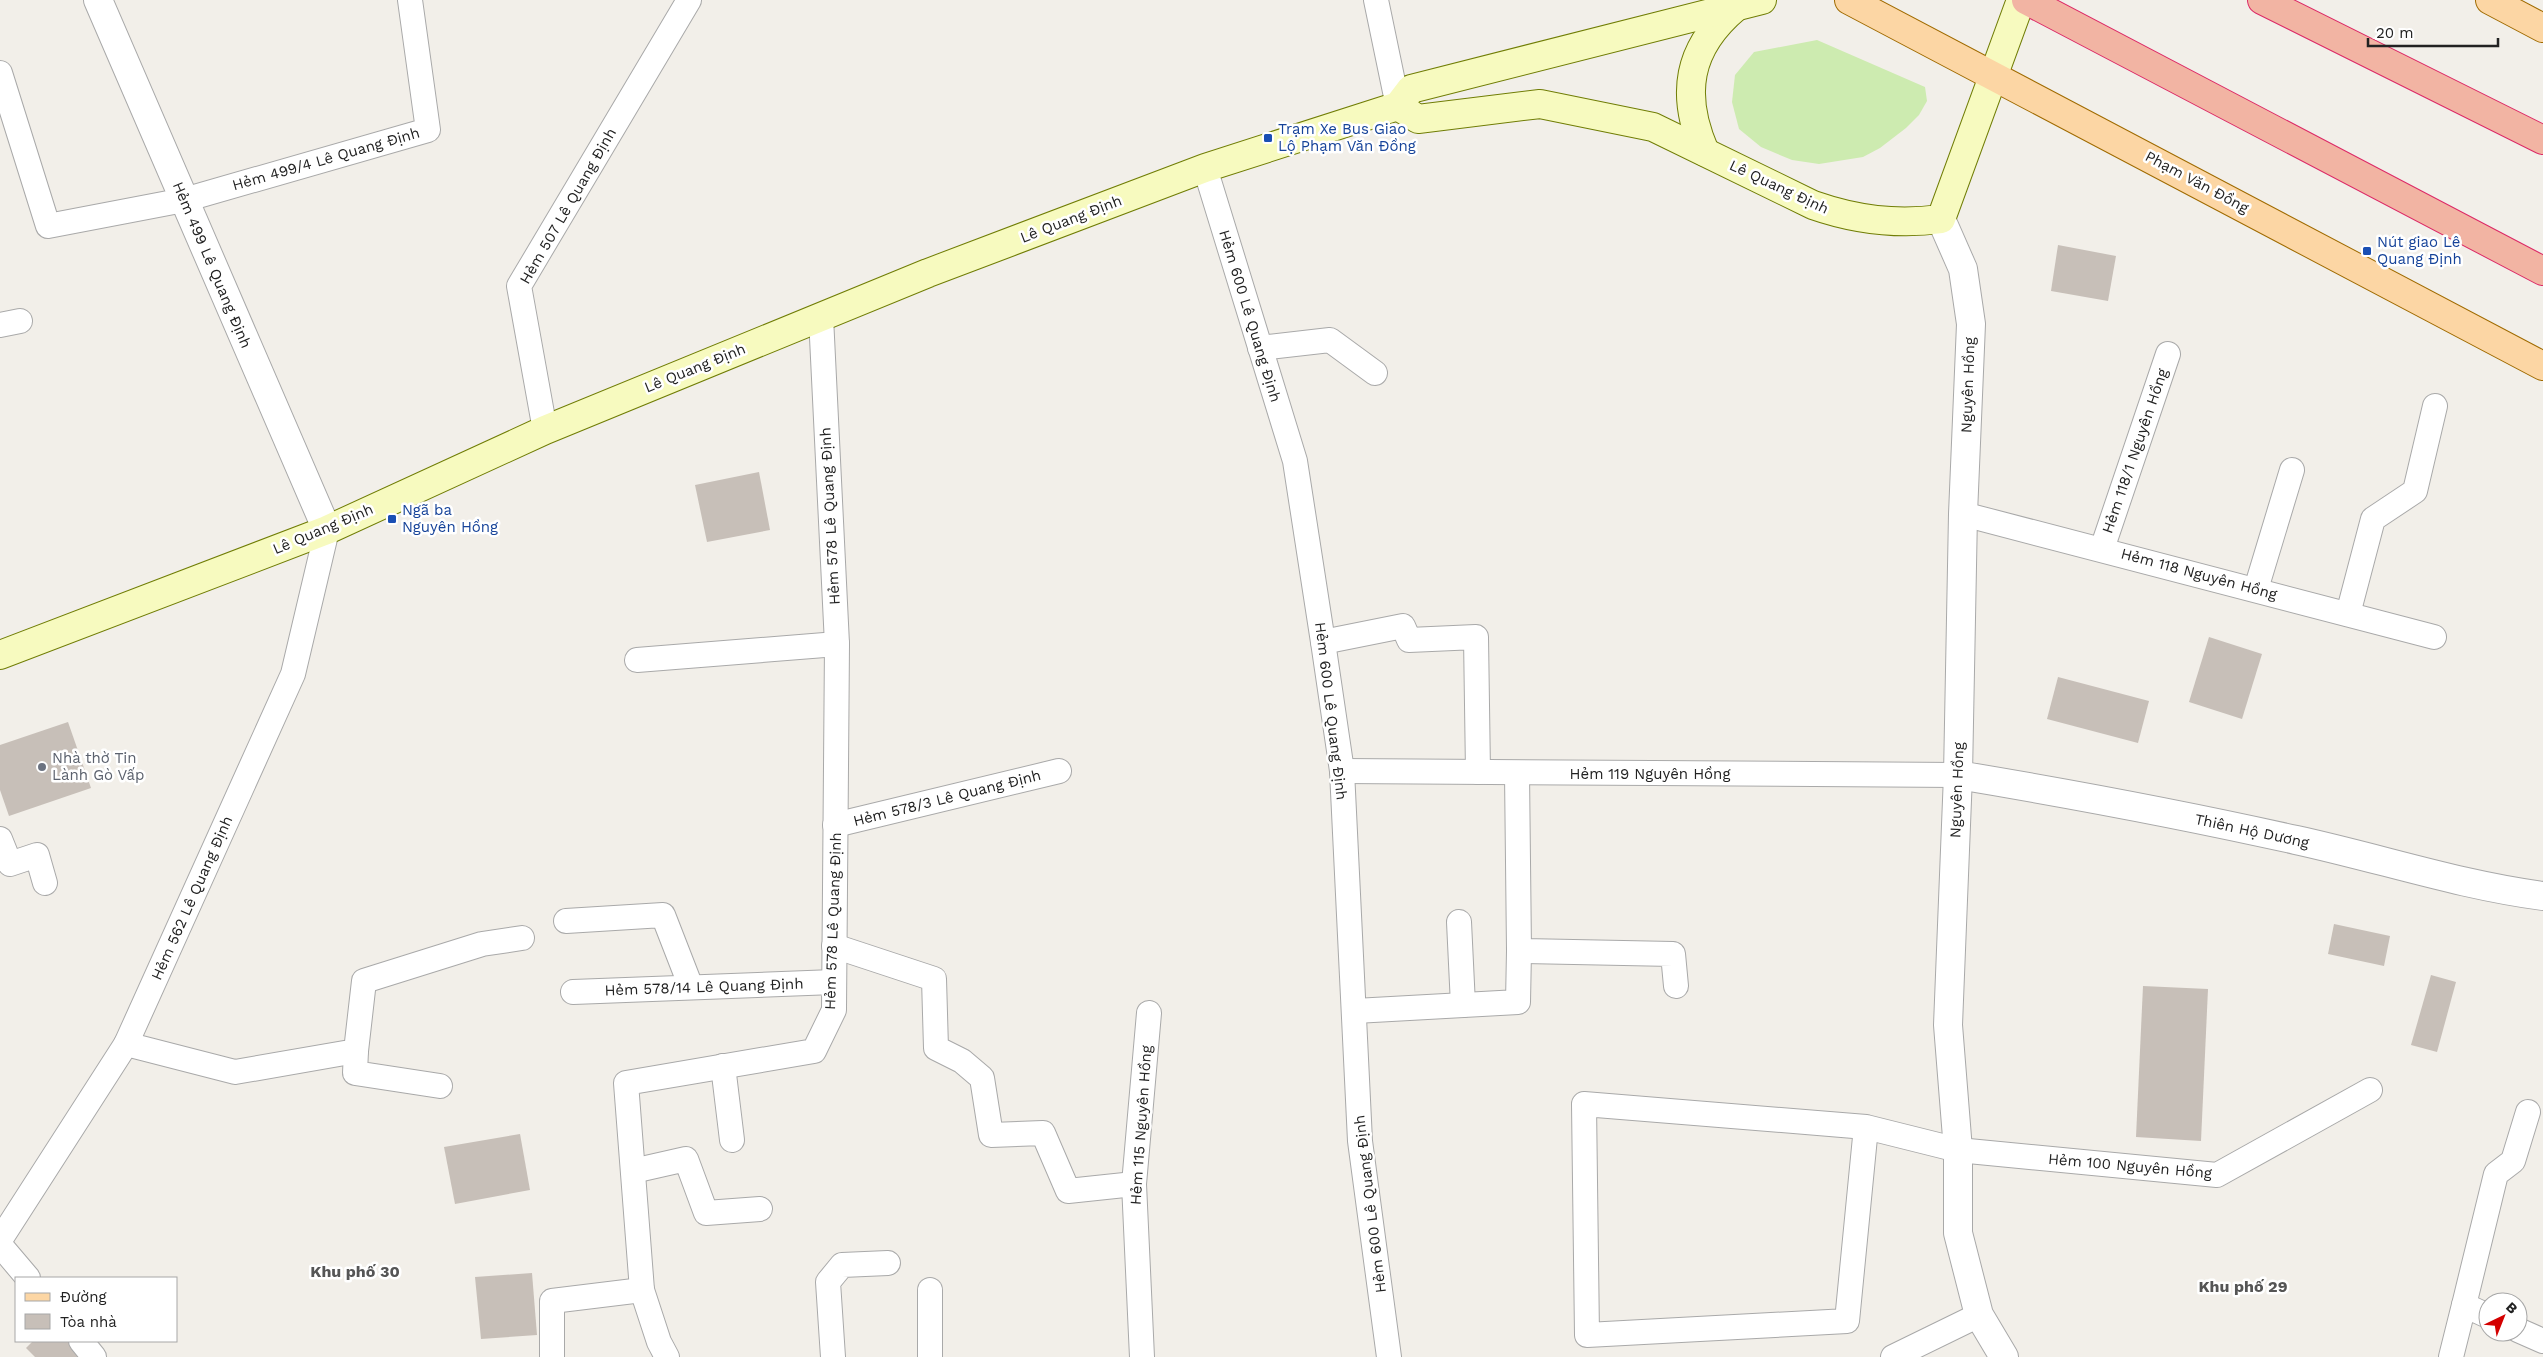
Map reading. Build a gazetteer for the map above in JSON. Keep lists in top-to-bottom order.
{
  "streets": {
    "main road": ["Phạm Văn Đồng", "Lê Quang Định"],
    "street": ["Hẻm 499 Lê Quang Định", "Nguyên Hồng", "Thiên Hộ Dương"],
    "lane": [
      "Hẻm 499/4 Lê Quang Định",
      "Hẻm 507 Lê Quang Định",
      "Hẻm 600 Lê Quang Định",
      "Hẻm 118/1 Nguyên Hồng",
      "Hẻm 578 Lê Quang Định",
      "Hẻm 118 Nguyên Hồng",
      "Hẻm 119 Nguyên Hồng",
      "Hẻm 578/3 Lê Quang Định",
      "Hẻm 562 Lê Quang Định",
      "Hẻm 578/14 Lê Quang Định",
      "Hẻm 115 Nguyên Hồng",
      "Hẻm 100 Nguyên Hồng"
    ]
  },
  "crossings": [
    ["Hẻm 499/4 Lê Quang Định", "Hẻm 499 Lê Quang Định"],
    ["Lê Quang Định", "Hẻm 507 Lê Quang Định"],
    ["Lê Quang Định", "Hẻm 499 Lê Quang Định"],
    ["Lê Quang Định", "Hẻm 600 Lê Quang Định"],
    ["Lê Quang Định", "Nguyên Hồng"],
    ["Lê Quang Định", "Hẻm 578 Lê Quang Định"],
    ["Lê Quang Định", "Hẻm 562 Lê Quang Định"],
    ["Hẻm 499 Lê Quang Định", "Hẻm 562 Lê Quang Định"],
    ["Hẻm 600 Lê Quang Định", "Hẻm 119 Nguyên Hồng"],
    ["Nguyên Hồng", "Hẻm 118 Nguyên Hồng"],
    ["Nguyên Hồng", "Hẻm 119 Nguyên Hồng"],
    ["Nguyên Hồng", "Thiên Hộ Dương"],
    ["Nguyên Hồng", "Hẻm 100 Nguyên Hồng"],
    ["Hẻm 118/1 Nguyên Hồng", "Hẻm 118 Nguyên Hồng"],
    ["Hẻm 578 Lê Quang Định", "Hẻm 578/3 Lê Quang Định"],
    ["Hẻm 578 Lê Quang Định", "Hẻm 578/14 Lê Quang Định"],
    ["Hẻm 119 Nguyên Hồng", "Thiên Hộ Dương"]
  ],
  "districts": ["Khu phố 30", "Khu phố 29"],
  "places": {
    "transit": ["Trạm Xe Bus Giao Lộ Phạm Văn Đồng", "Nút giao Lê Quang Định", "Ngã ba Nguyên Hồng"],
    "other": ["Nhà thờ Tin Lành Gò Vấp"]
  },
  "legend": ["Đường", "Tòa nhà"],
  "scale_bar": "20 m",
  "north": "top right"
}
